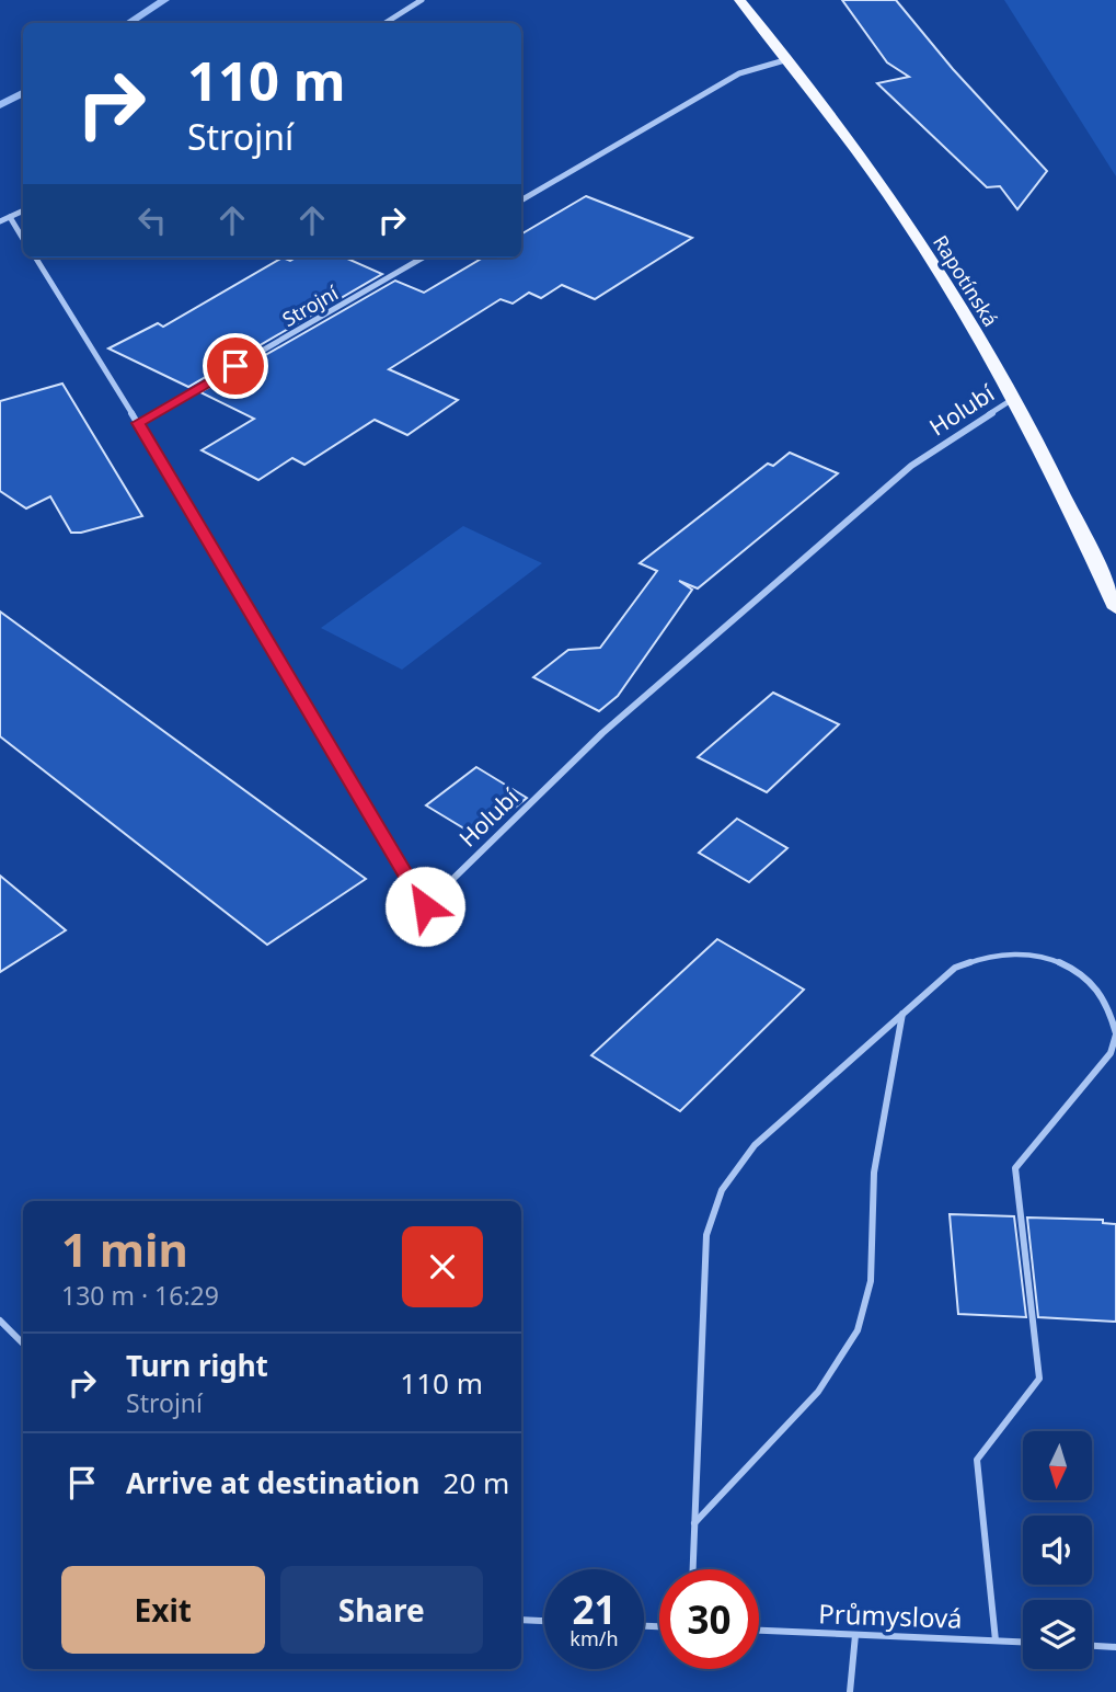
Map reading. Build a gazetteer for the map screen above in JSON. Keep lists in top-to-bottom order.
{
  "streets": {
    "main road": ["Rapotínská"],
    "street": ["Strojní", "Holubí"],
    "lane": ["Průmyslová"]
  },
  "crossings": [
    ["Rapotínská", "Holubí"],
    ["Strojní", "Holubí"]
  ],
  "north": "bottom",
  "page": {
    "turn": ["110 m", "Strojní"],
    "heading": ["1 min", "130 m · 16:29"],
    "list": [
      {
        "name": "Turn right",
        "note": "Strojní",
        "value": "110 m"
      },
      {
        "name": "Arrive at destination",
        "value": "20 m"
      }
    ],
    "buttons": ["Exit", "Share"],
    "speed": "21 km/h",
    "limit": "30"
  }
}
